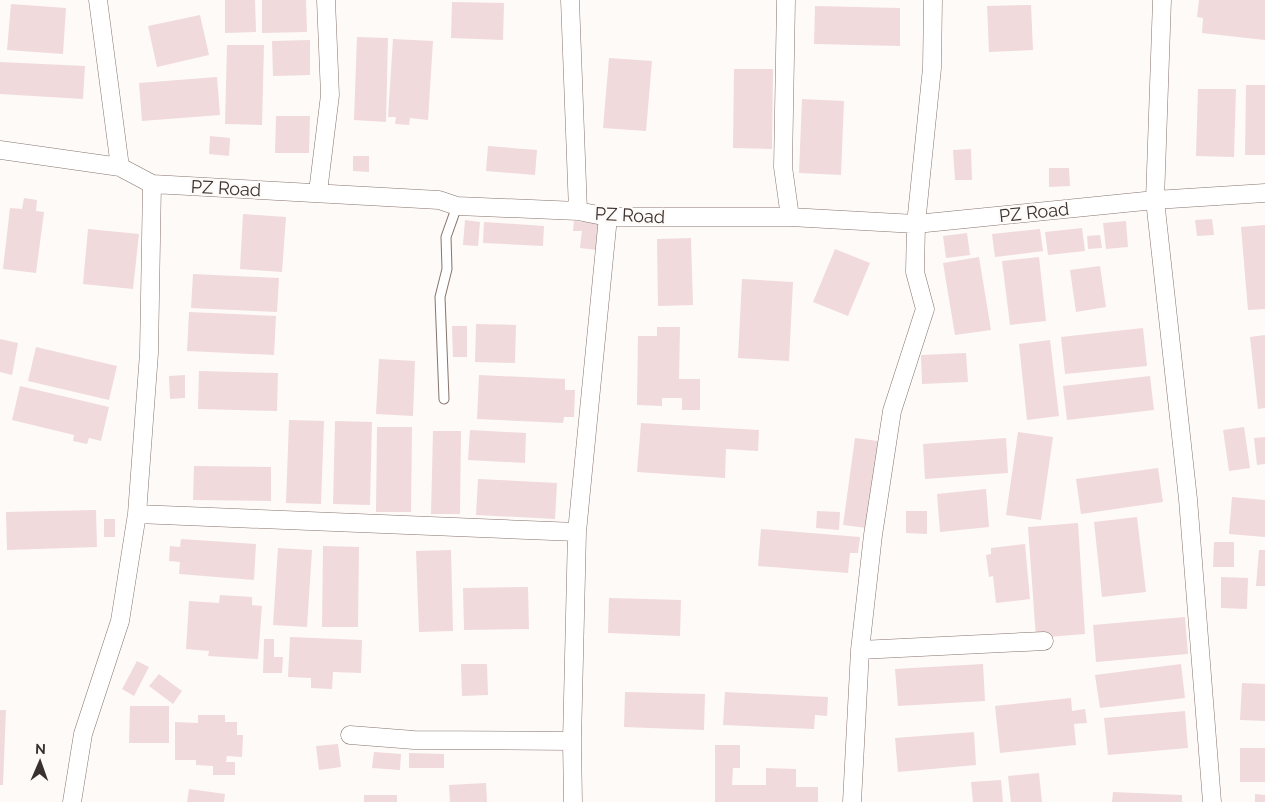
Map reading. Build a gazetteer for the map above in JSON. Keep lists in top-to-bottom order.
{
  "streets": {
    "street": ["PZ Road"]
  },
  "north": "top"
}
